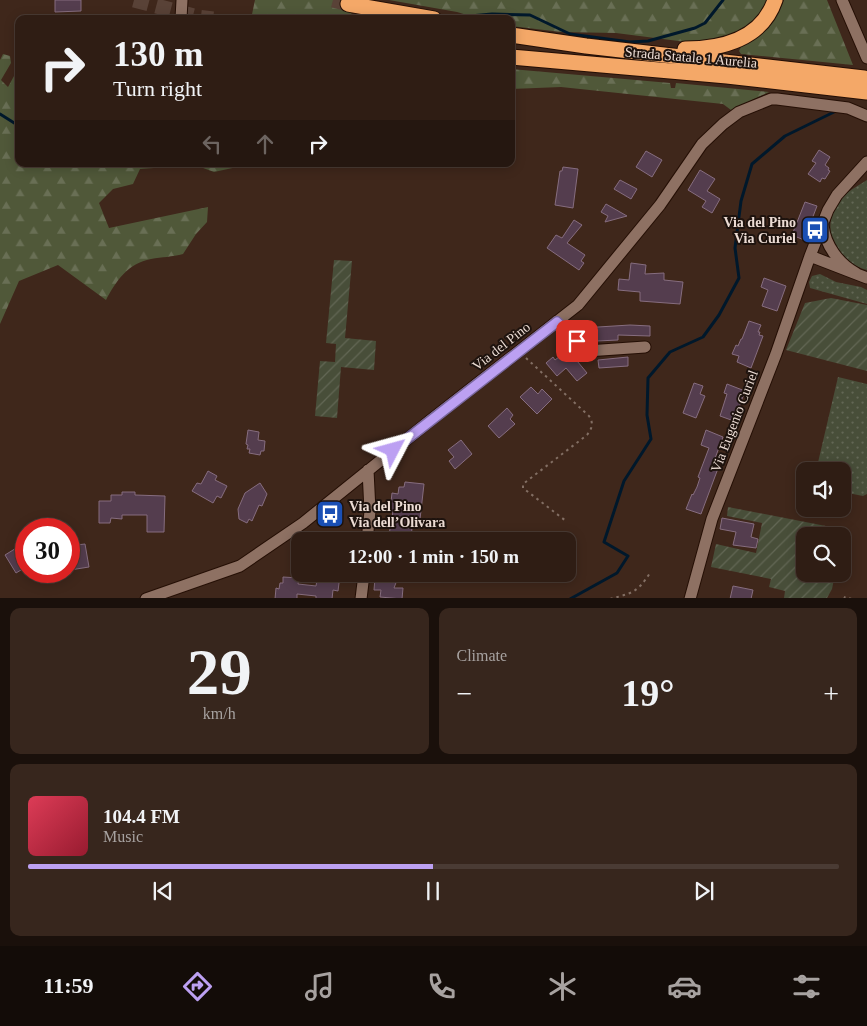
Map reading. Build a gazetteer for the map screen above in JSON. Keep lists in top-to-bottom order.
{
  "streets": {
    "highway": ["Strada Statale 1 Aurelia"],
    "street": ["Via del Pino", "Via Eugenio Curiel"]
  },
  "places": {
    "bus stop": ["Via del Pino Via Curiel", "Via del Pino Via dell’Olivara"]
  },
  "page": {
    "turn": ["130 m", "Turn right"],
    "limit": "30",
    "trip": "12:00 · 1 min · 150 m",
    "tile": [
      ["29", "km/h"],
      "Climate"
    ],
    "heat": ["−", "19°", "+"],
    "song": ["104.4 FM", "Music"],
    "tabs": "11:59"
  }
}
